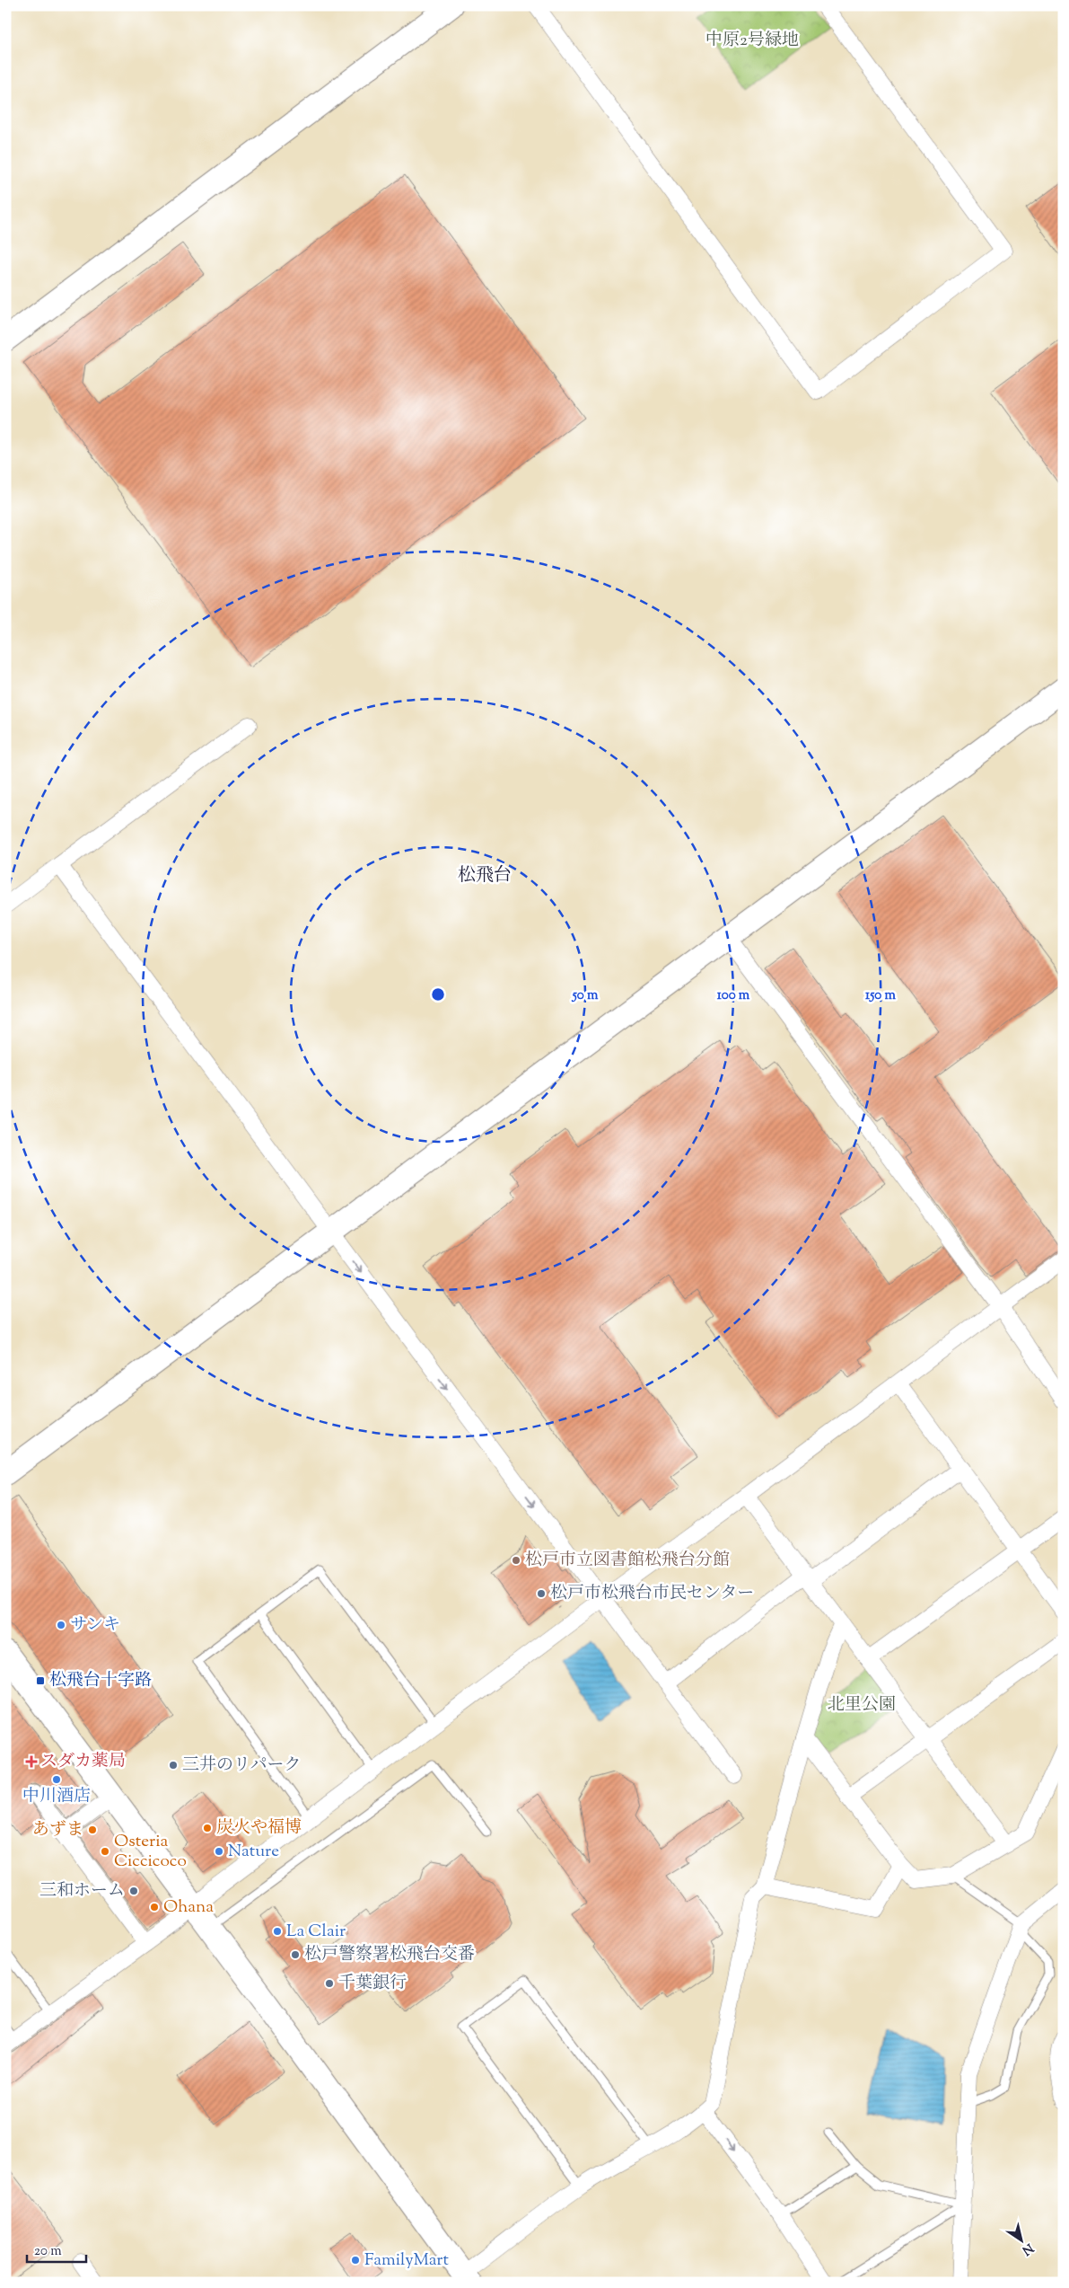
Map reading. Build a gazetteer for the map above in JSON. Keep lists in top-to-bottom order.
{
  "districts": ["松飛台"],
  "parks": ["中原2号緑地", "北里公園"],
  "places": {
    "other": [
      "松戸市立図書館松飛台分館",
      "松戸市松飛台市民センター",
      "サンキ",
      "三井のリパーク",
      "中川酒店",
      "炭火や福博",
      "あずま",
      "Osteria Ciccicoco",
      "Nature",
      "三和ホーム",
      "Ohana",
      "La Clair",
      "松戸警察署松飛台交番",
      "千葉銀行",
      "FamilyMart"
    ],
    "transit": ["松飛台十字路"],
    "health": ["スダカ薬局"]
  },
  "scale_bar": "20 m",
  "north": "bottom right",
  "rings": ["50 m", "100 m", "150 m"]
}
